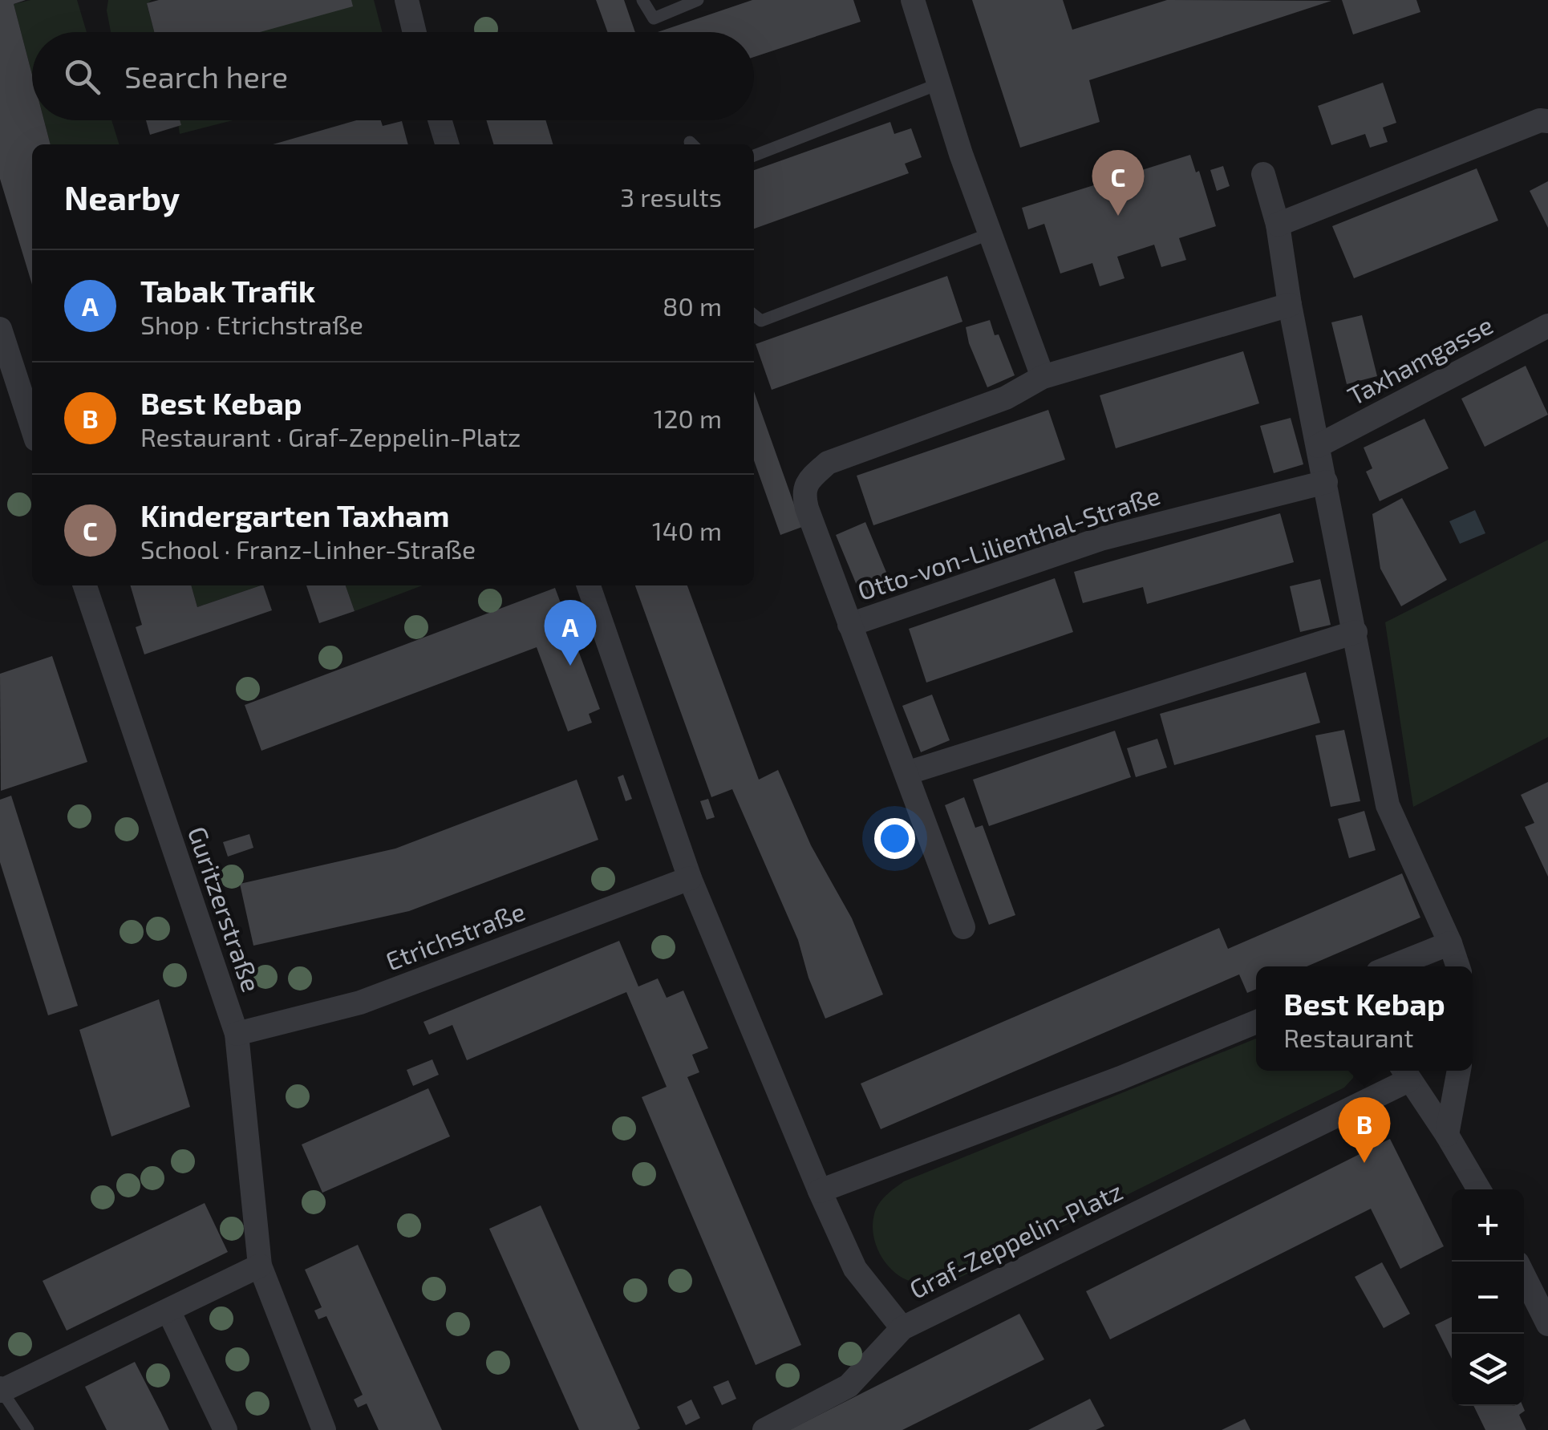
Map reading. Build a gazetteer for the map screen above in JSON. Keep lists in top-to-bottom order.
{
  "streets": {
    "street": [
      "Taxhamgasse",
      "Otto-von-Lilienthal-Straße",
      "Guritzerstraße",
      "Etrichstraße",
      "Graf-Zeppelin-Platz"
    ]
  },
  "crossings": [
    ["Guritzerstraße", "Etrichstraße"]
  ],
  "page": {
    "search": "Search here",
    "heading": ["Nearby", "3 results"],
    "pins": ["C", "A", "B"],
    "list": [
      {
        "mark": "A",
        "name": "Tabak Trafik",
        "note": "Shop · Etrichstraße",
        "value": "80 m"
      },
      {
        "mark": "B",
        "name": "Best Kebap",
        "note": "Restaurant · Graf-Zeppelin-Platz",
        "value": "120 m"
      },
      {
        "mark": "C",
        "name": "Kindergarten Taxham",
        "note": "School · Franz-Linher-Straße",
        "value": "140 m"
      }
    ],
    "popup": ["Best Kebap", "Restaurant"],
    "map_buttons": ["+", "−"]
  }
}
